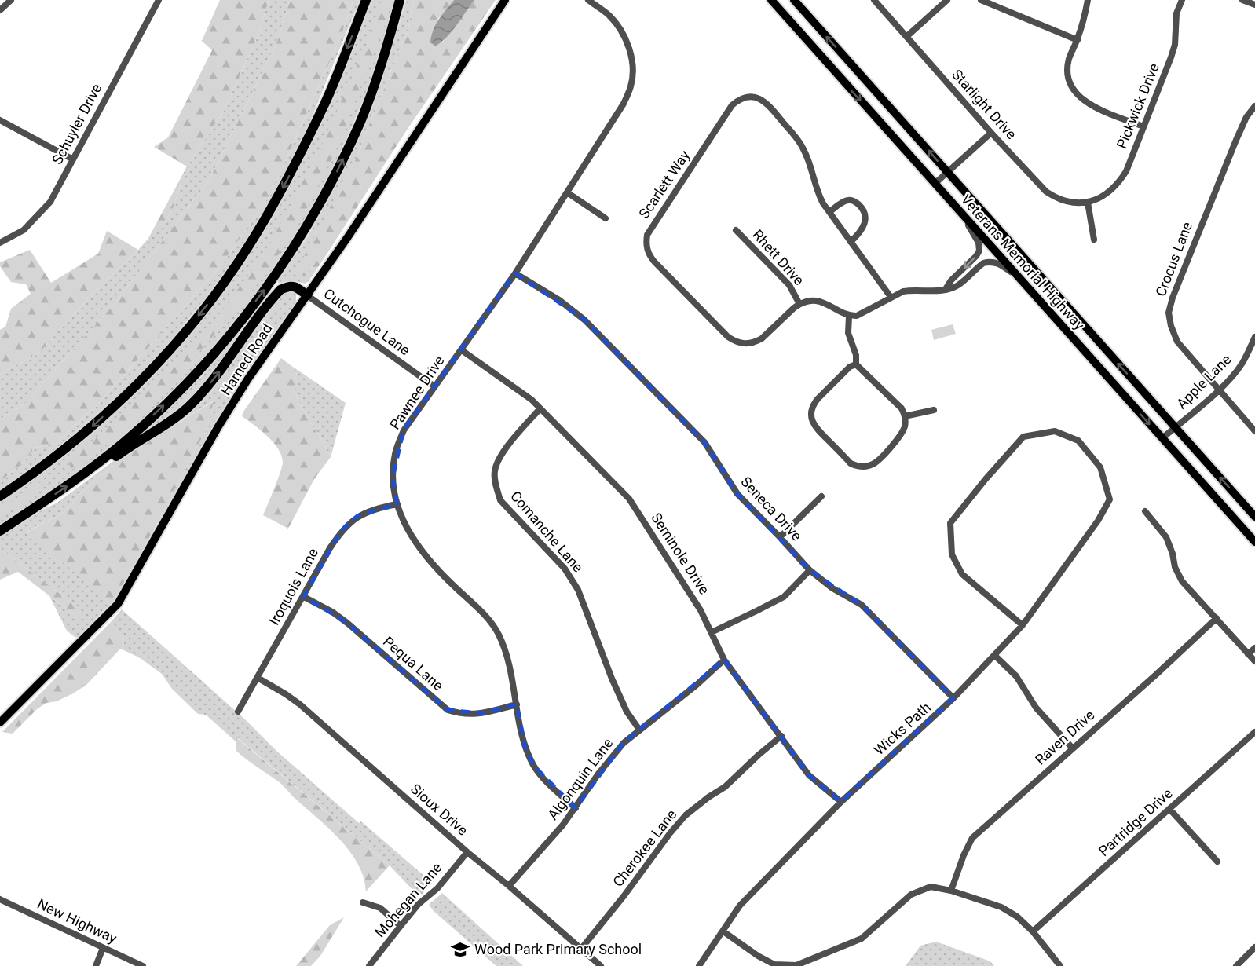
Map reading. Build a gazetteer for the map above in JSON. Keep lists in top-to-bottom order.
{
  "streets": {
    "main road": ["Veterans Memorial Highway", "Harned Road"],
    "street": [
      "Starlight Drive",
      "Pickwick Drive",
      "Schuyler Drive",
      "Scarlett Way",
      "Rhett Drive",
      "Crocus Lane",
      "Cutchogue Lane",
      "Apple Lane",
      "Pawnee Drive",
      "Seneca Drive",
      "Comanche Lane",
      "Seminole Drive",
      "Iroquois Lane",
      "Pequa Lane",
      "Wicks Path",
      "Raven Drive",
      "Algonquin Lane",
      "Sioux Drive",
      "Partridge Drive",
      "Cherokee Lane",
      "Mohegan Lane",
      "New Highway"
    ]
  },
  "crossings": [
    ["Starlight Drive", "Pickwick Drive"],
    ["Scarlett Way", "Rhett Drive"],
    ["Crocus Lane", "Apple Lane"],
    ["Veterans Memorial Highway", "Apple Lane"],
    ["Cutchogue Lane", "Harned Road"],
    ["Cutchogue Lane", "Pawnee Drive"],
    ["Pawnee Drive", "Seneca Drive"],
    ["Pawnee Drive", "Seminole Drive"],
    ["Pawnee Drive", "Iroquois Lane"],
    ["Pawnee Drive", "Pequa Lane"],
    ["Pawnee Drive", "Algonquin Lane"],
    ["Seneca Drive", "Wicks Path"],
    ["Comanche Lane", "Seminole Drive"],
    ["Comanche Lane", "Algonquin Lane"],
    ["Seminole Drive", "Wicks Path"],
    ["Seminole Drive", "Algonquin Lane"],
    ["Seminole Drive", "Cherokee Lane"],
    ["Iroquois Lane", "Pequa Lane"],
    ["Iroquois Lane", "Sioux Drive"],
    ["Algonquin Lane", "Sioux Drive"],
    ["Sioux Drive", "Cherokee Lane"],
    ["Sioux Drive", "Mohegan Lane"]
  ],
  "places": {
    "school or university": ["Wood Park Primary School"]
  }
}
